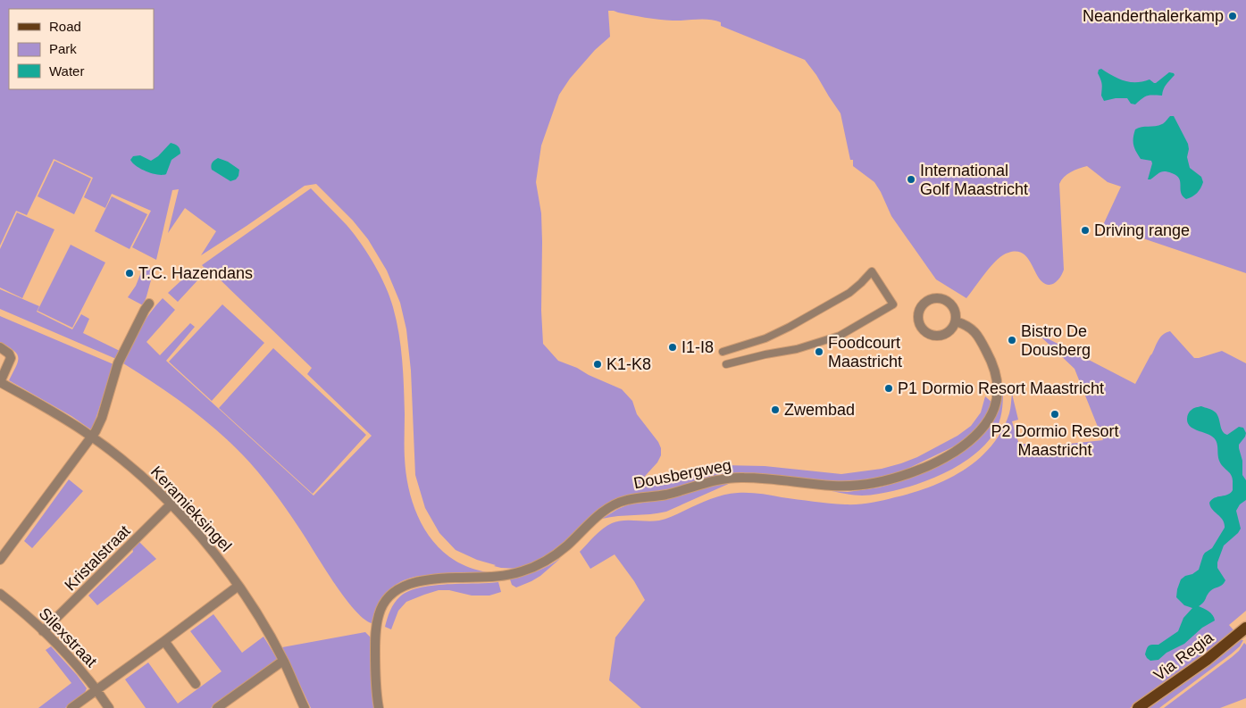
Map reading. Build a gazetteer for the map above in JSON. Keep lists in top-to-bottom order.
{
  "streets": {
    "main road": ["Via Regia"],
    "street": [
      "Dousbergweg",
      "Keramieksingel",
      "Kristalstraat",
      "Silexstraat"
    ]
  },
  "crossings": [
    ["Keramieksingel", "Kristalstraat"],
    ["Kristalstraat", "Silexstraat"]
  ],
  "places": [
    "Neanderthalerkamp",
    "International Golf Maastricht",
    "Driving range",
    "T.C. Hazendans",
    "Bistro De Dousberg",
    "I1-I8",
    "Foodcourt Maastricht",
    "K1-K8",
    "P1 Dormio Resort Maastricht",
    "Zwembad",
    "P2 Dormio Resort Maastricht"
  ],
  "legend": ["Road", "Park", "Water"]
}
